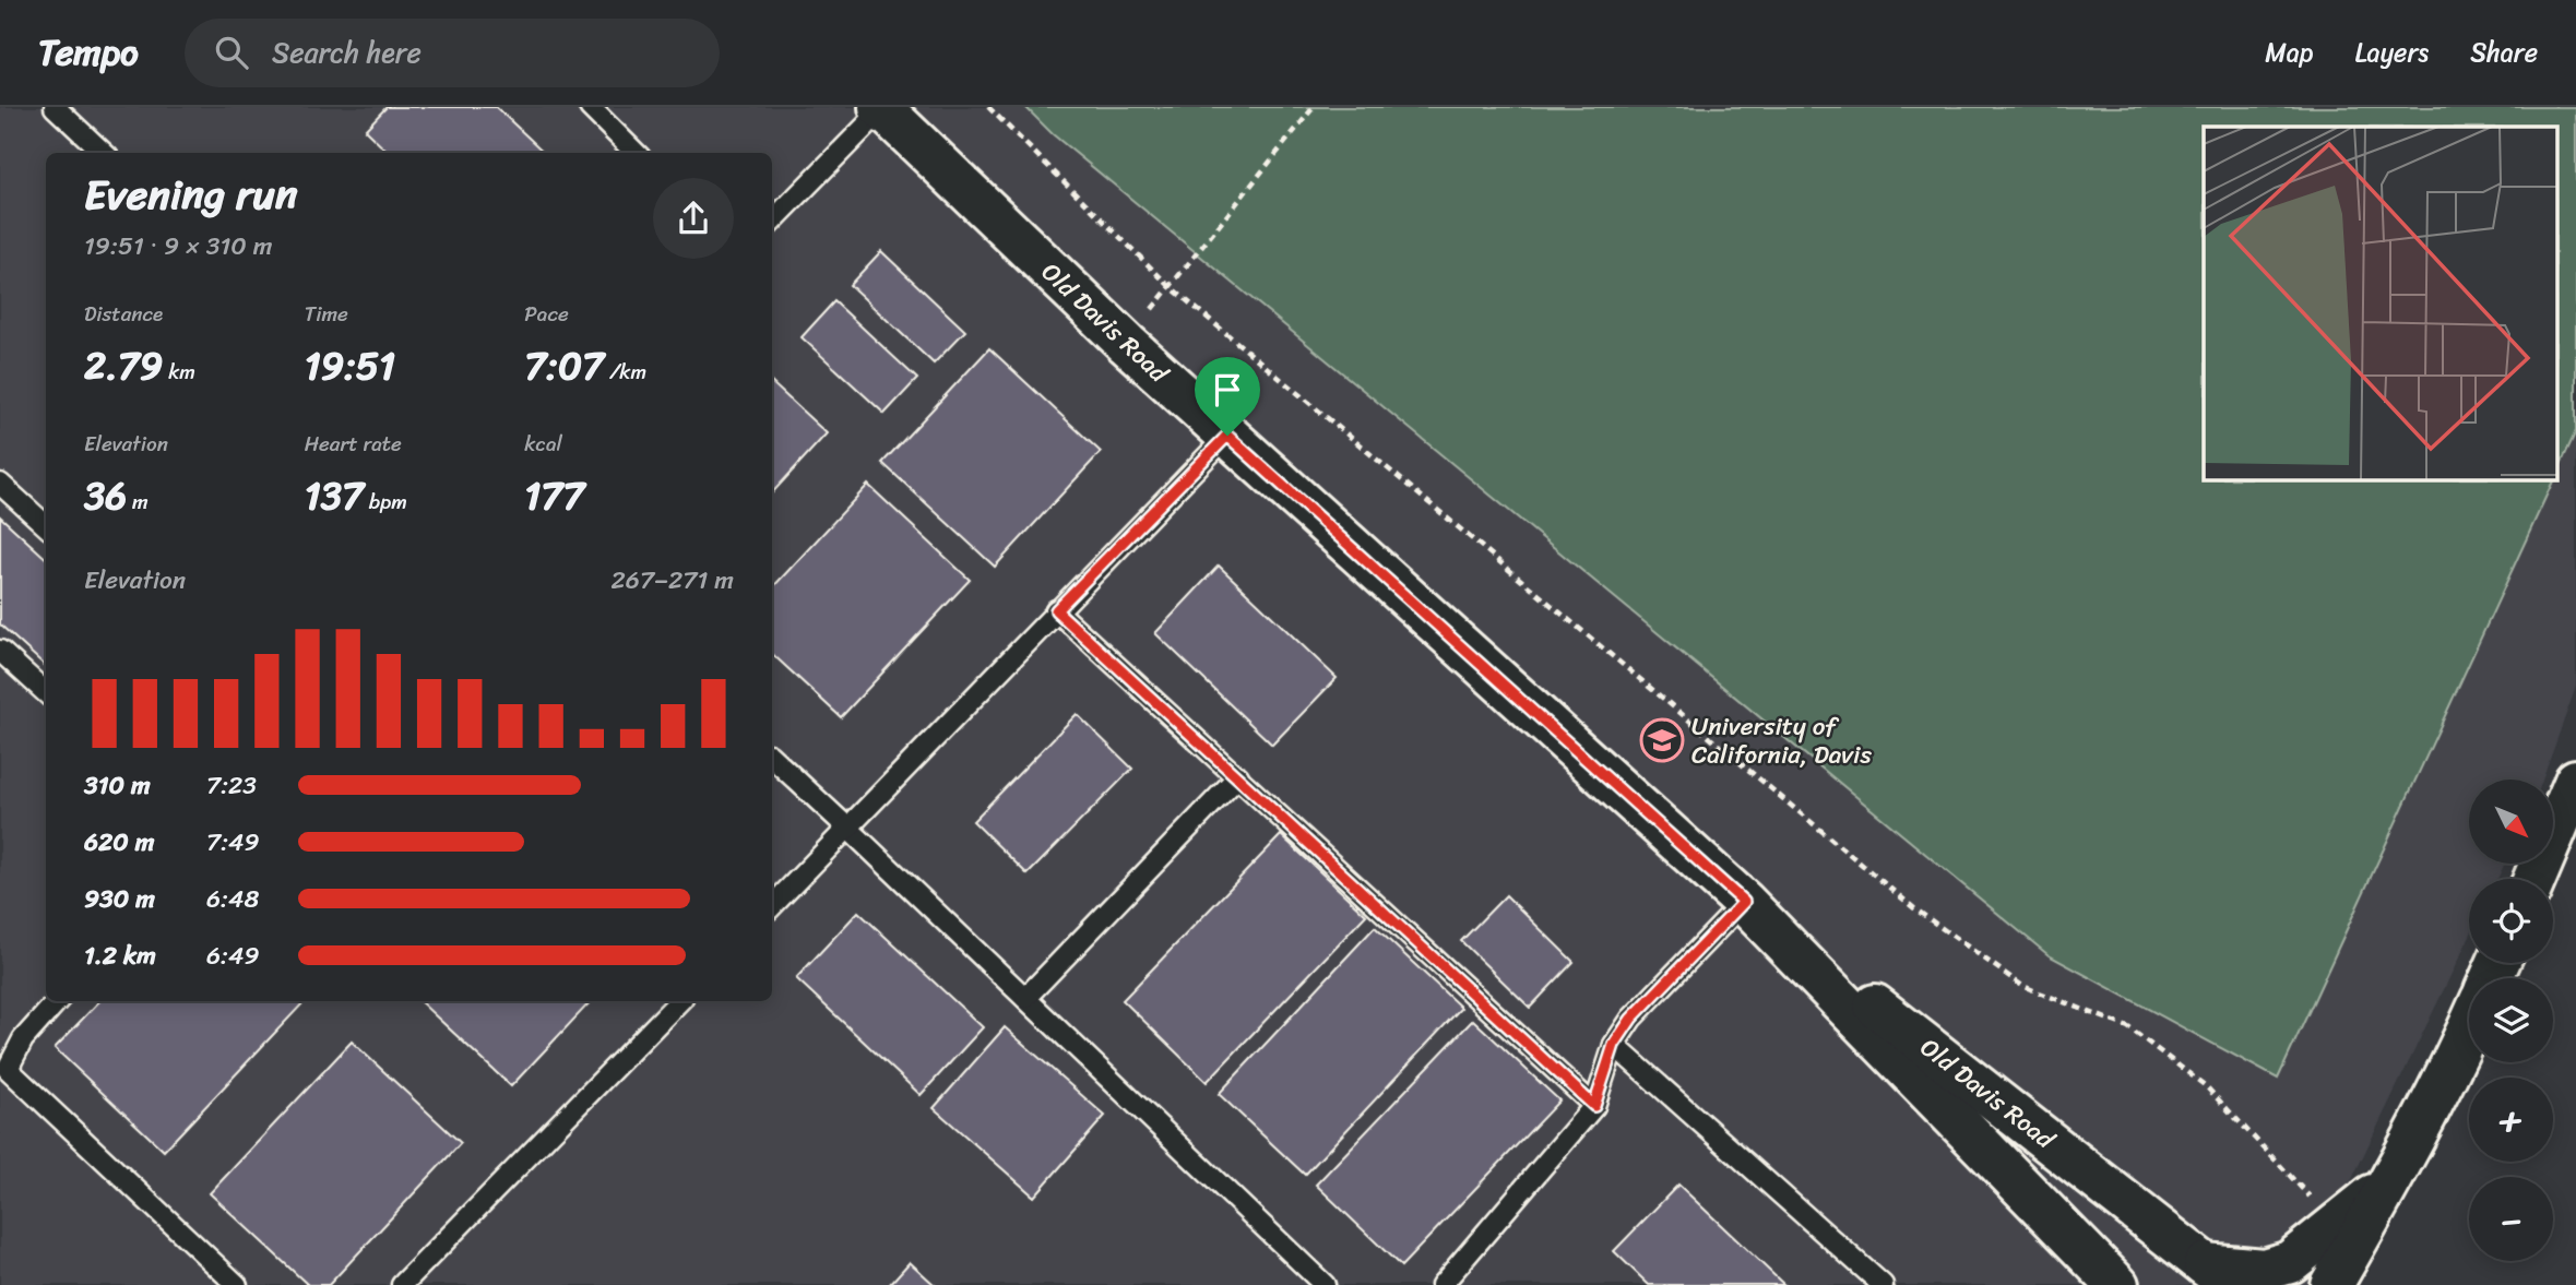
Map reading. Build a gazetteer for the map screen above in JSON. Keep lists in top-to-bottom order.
{
  "streets": {
    "main road": ["Old Davis Road"]
  },
  "places": {
    "school or university": ["University of California, Davis"]
  },
  "north": "bottom right",
  "page": {
    "header": "Tempo",
    "search": "Search here",
    "nav": ["Map", "Layers", "Share"],
    "heading": ["Evening run", "19:51 · 9 × 310 m"],
    "stats": [
      ["Distance", "2.79 km"],
      ["Time", "19:51"],
      ["Pace", "7:07 /km"],
      ["Elevation", "36 m"],
      ["Heart rate", "137 bpm"],
      ["kcal", "177"]
    ],
    "chart": ["Elevation", "267–271 m"],
    "list": [
      {
        "name": "310 m",
        "note": "7:23"
      },
      {
        "name": "620 m",
        "note": "7:49"
      },
      {
        "name": "930 m",
        "note": "6:48"
      },
      {
        "name": "1.2 km",
        "note": "6:49"
      }
    ],
    "map_buttons": ["+", "−"]
  }
}
